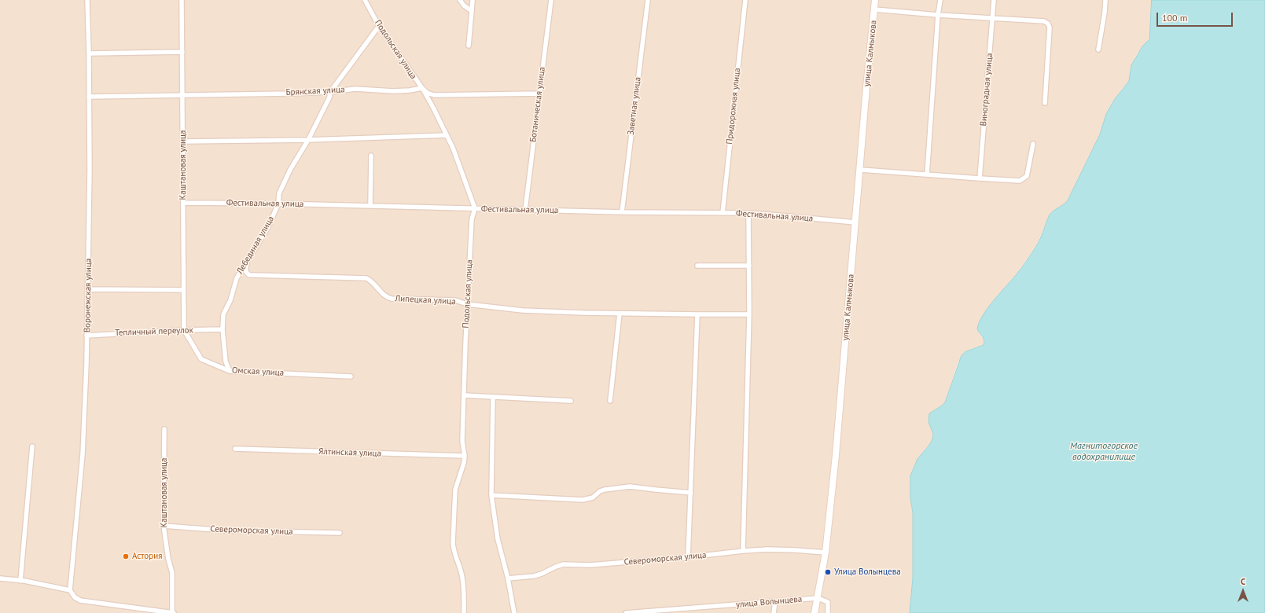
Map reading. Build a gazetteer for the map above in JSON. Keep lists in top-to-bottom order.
{
  "streets": {
    "main road": ["улица Калмыкова"],
    "street": [
      "Подольская улица",
      "Виноградная улица",
      "Брянская улица",
      "Ботаническая улица",
      "Заветная улица",
      "Придорожная улица",
      "Каштановая улица",
      "Фестивальная улица",
      "Лебединая улица",
      "Воронежская улица",
      "Липецкая улица",
      "Тепличный переулок",
      "Омская улица",
      "Ялтинская улица",
      "Североморская улица",
      "улица Волынцева"
    ]
  },
  "crossings": [
    ["Подольская улица", "Брянская улица"],
    ["Подольская улица", "Фестивальная улица"],
    ["Подольская улица", "Лебединая улица"],
    ["Подольская улица", "Липецкая улица"],
    ["Подольская улица", "Ялтинская улица"],
    ["улица Калмыкова", "Фестивальная улица"],
    ["улица Калмыкова", "Североморская улица"],
    ["улица Калмыкова", "улица Волынцева"],
    ["Брянская улица", "Каштановая улица"],
    ["Брянская улица", "Лебединая улица"],
    ["Брянская улица", "Воронежская улица"],
    ["Ботаническая улица", "Фестивальная улица"],
    ["Заветная улица", "Фестивальная улица"],
    ["Придорожная улица", "Фестивальная улица"],
    ["Каштановая улица", "Фестивальная улица"],
    ["Каштановая улица", "Тепличный переулок"],
    ["Каштановая улица", "Омская улица"],
    ["Каштановая улица", "Североморская улица"],
    ["Фестивальная улица", "Лебединая улица"],
    ["Лебединая улица", "Липецкая улица"],
    ["Лебединая улица", "Тепличный переулок"],
    ["Лебединая улица", "Омская улица"],
    ["Воронежская улица", "Тепличный переулок"],
    ["Тепличный переулок", "Омская улица"]
  ],
  "water": ["Магнитогорское водохранилище"],
  "places": ["Астория", "Улица Волынцева"],
  "scale_bar": "100 m",
  "north": "top"
}
